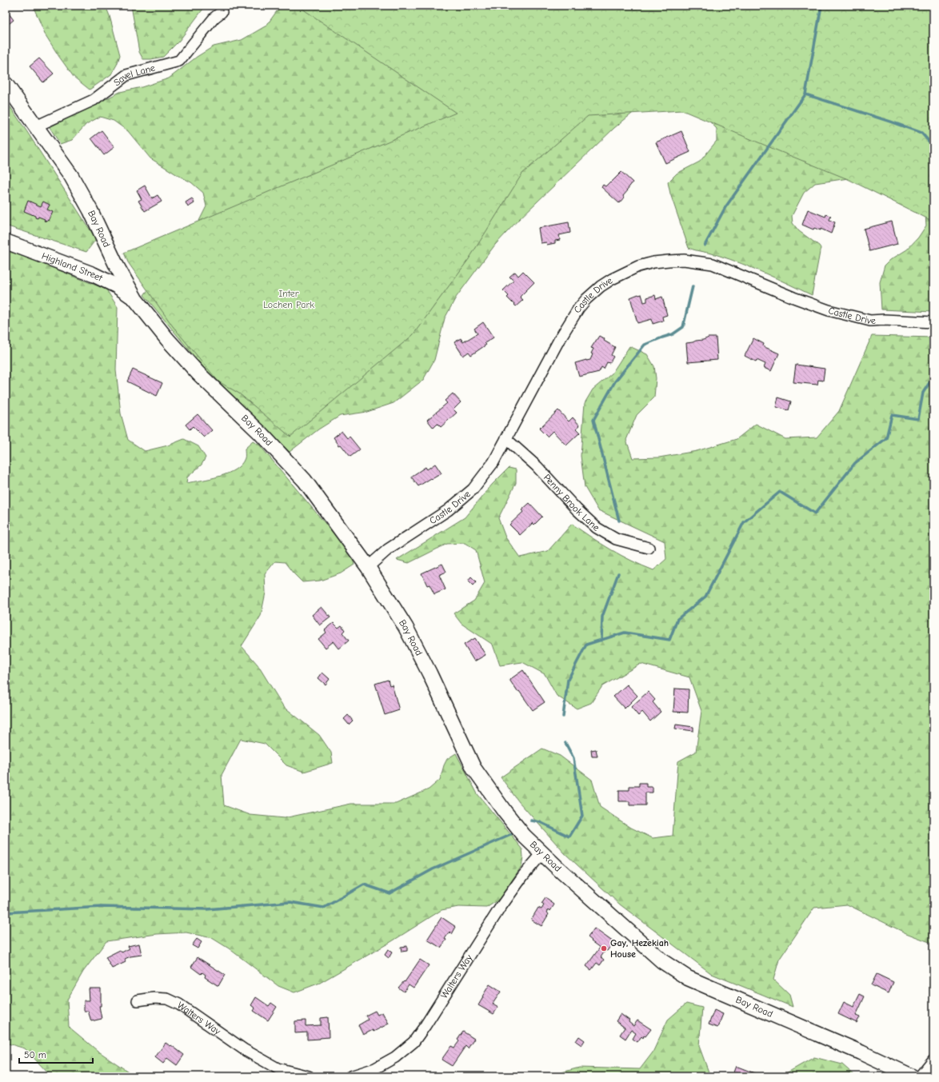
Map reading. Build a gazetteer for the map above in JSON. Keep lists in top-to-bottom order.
{
  "streets": {
    "main road": ["Bay Road", "Highland Street"],
    "street": [
      "Savel Lane",
      "Castle Drive",
      "Penny Brook Lane",
      "Walters Way"
    ]
  },
  "crossings": [
    ["Savel Lane", "Bay Road"],
    ["Bay Road", "Highland Street"],
    ["Bay Road", "Castle Drive"],
    ["Bay Road", "Walters Way"],
    ["Castle Drive", "Penny Brook Lane"]
  ],
  "parks": ["Inter Lochen Park"],
  "places": ["Gay, Hezekiah House"],
  "scale_bar": "50 m"
}
